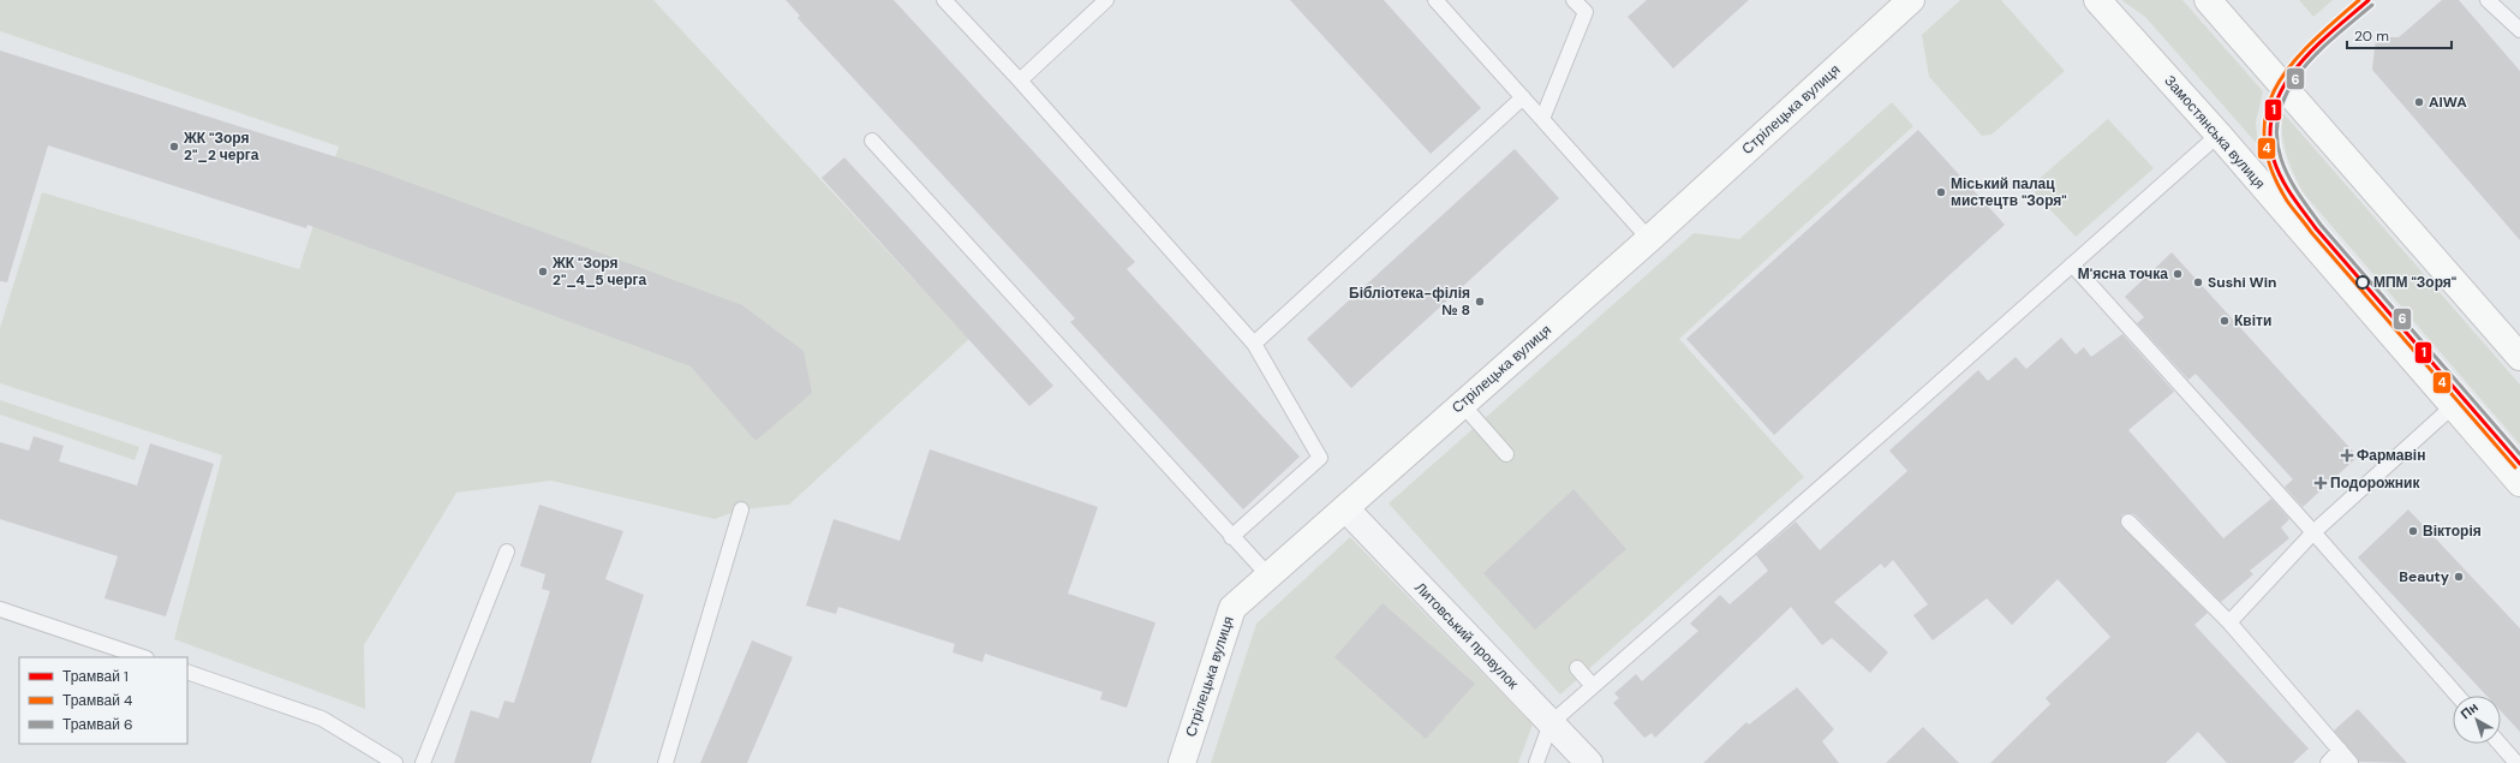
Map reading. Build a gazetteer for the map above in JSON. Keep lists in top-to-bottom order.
{
  "streets": {
    "main road": ["Стрілецька вулиця", "Замостянська вулиця"],
    "street": ["Литовський провулок"]
  },
  "crossings": [
    ["Стрілецька вулиця", "Литовський провулок"]
  ],
  "places": {
    "other": [
      "AIWA",
      "ЖК \"Зоря 2\"_2 черга",
      "Міський палац мистецтв \"Зоря\"",
      "ЖК \"Зоря 2\"_4_5 черга",
      "М'ясна точка",
      "Sushi Win",
      "МПМ \"Зоря\"",
      "Бібліотека-філія № 8",
      "Квіти",
      "Вікторія",
      "Beauty"
    ],
    "health": ["Фармавін", "Подорожник"]
  },
  "lines": ["tram line 1", "tram line 4", "tram line 6"],
  "legend": ["Трамвай 1", "Трамвай 4", "Трамвай 6"],
  "scale_bar": "20 m",
  "north": "top left"
}
